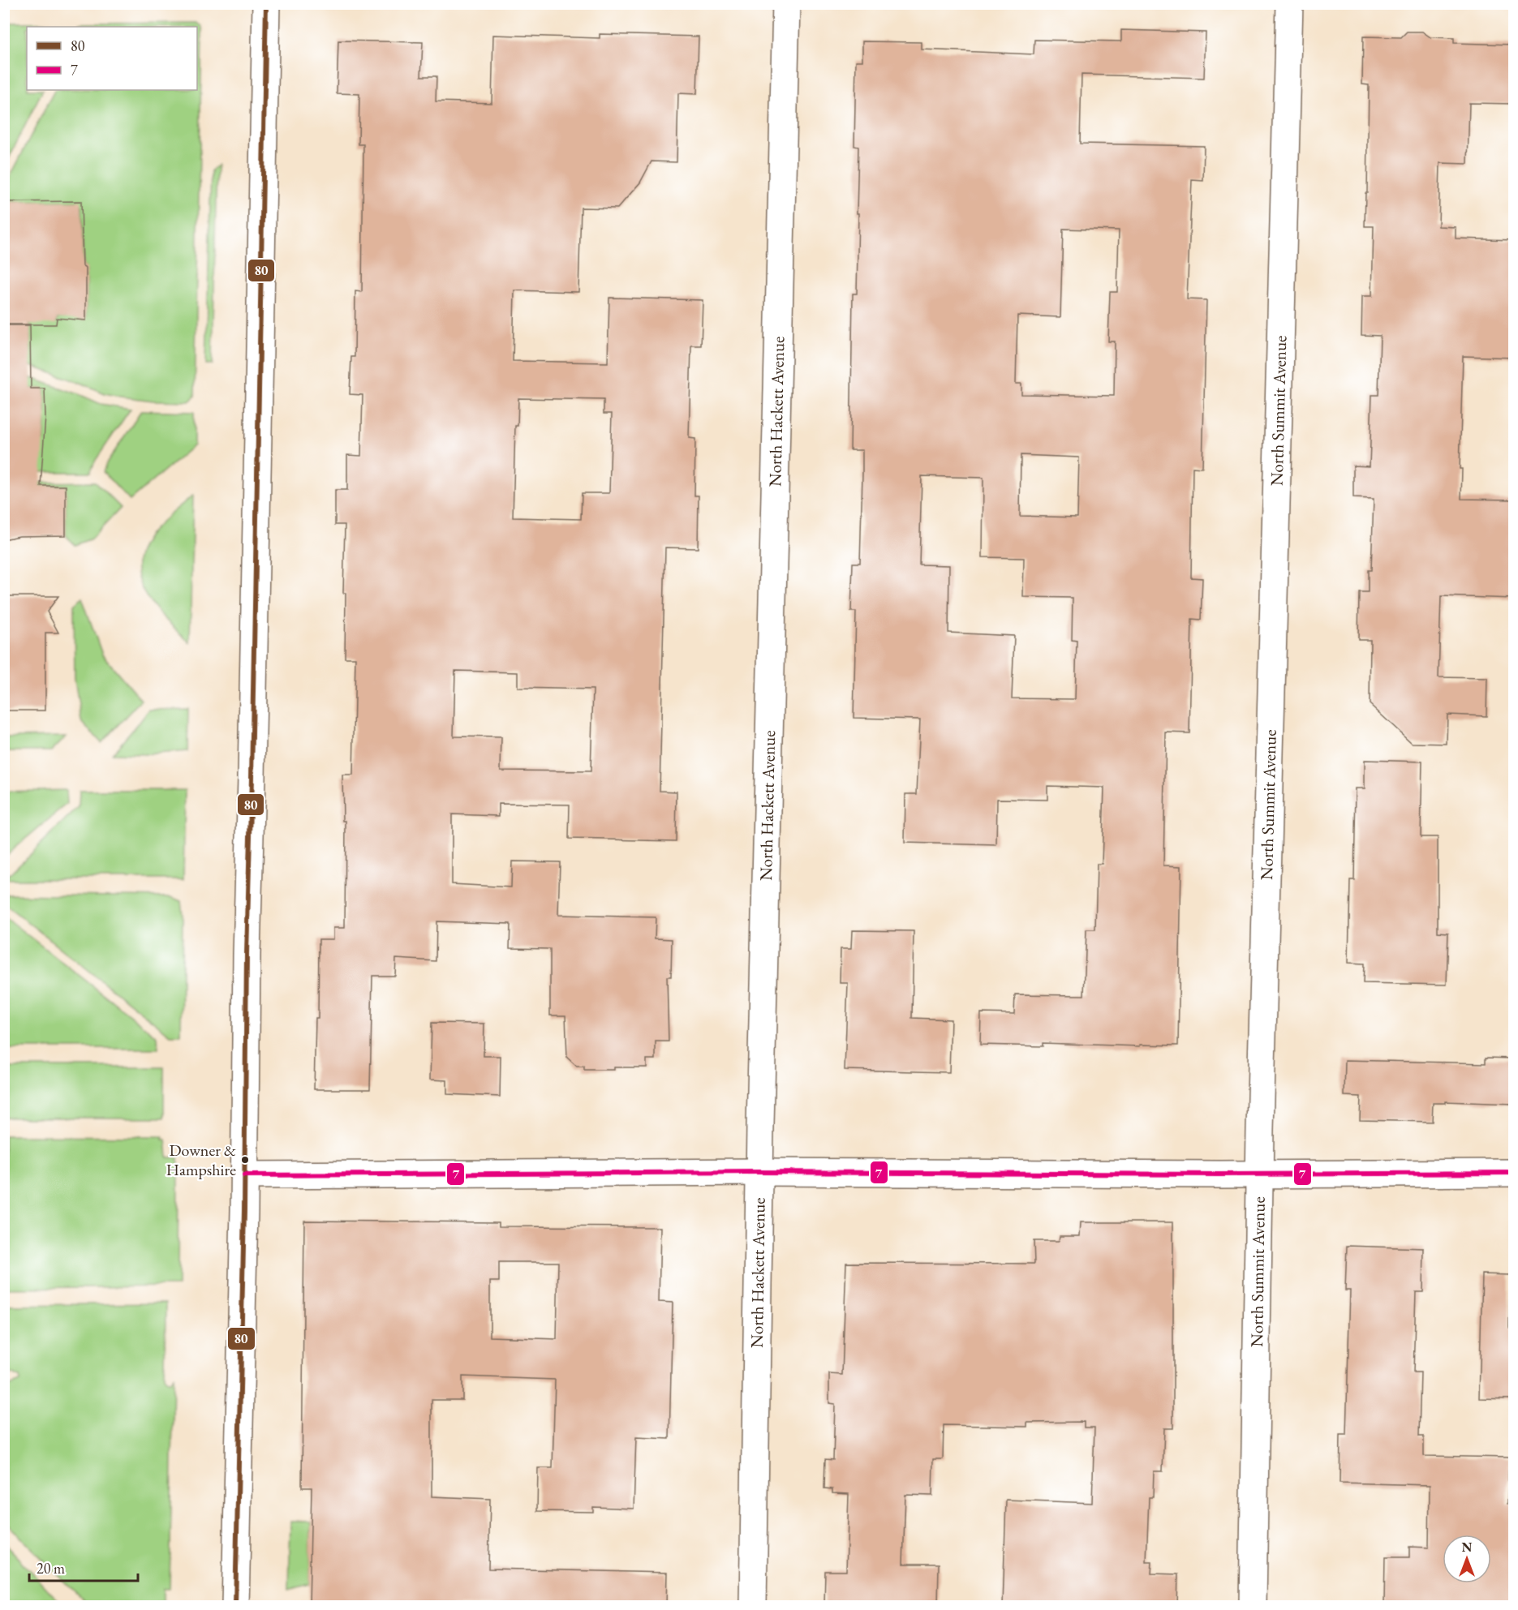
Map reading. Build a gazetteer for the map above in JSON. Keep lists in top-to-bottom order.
{
  "streets": {
    "street": ["North Hackett Avenue", "North Summit Avenue"]
  },
  "places": ["Downer & Hampshire"],
  "lines": ["transit line 80", "transit line 7"],
  "legend": ["80", "7"],
  "scale_bar": "20 m",
  "north": "top"
}
